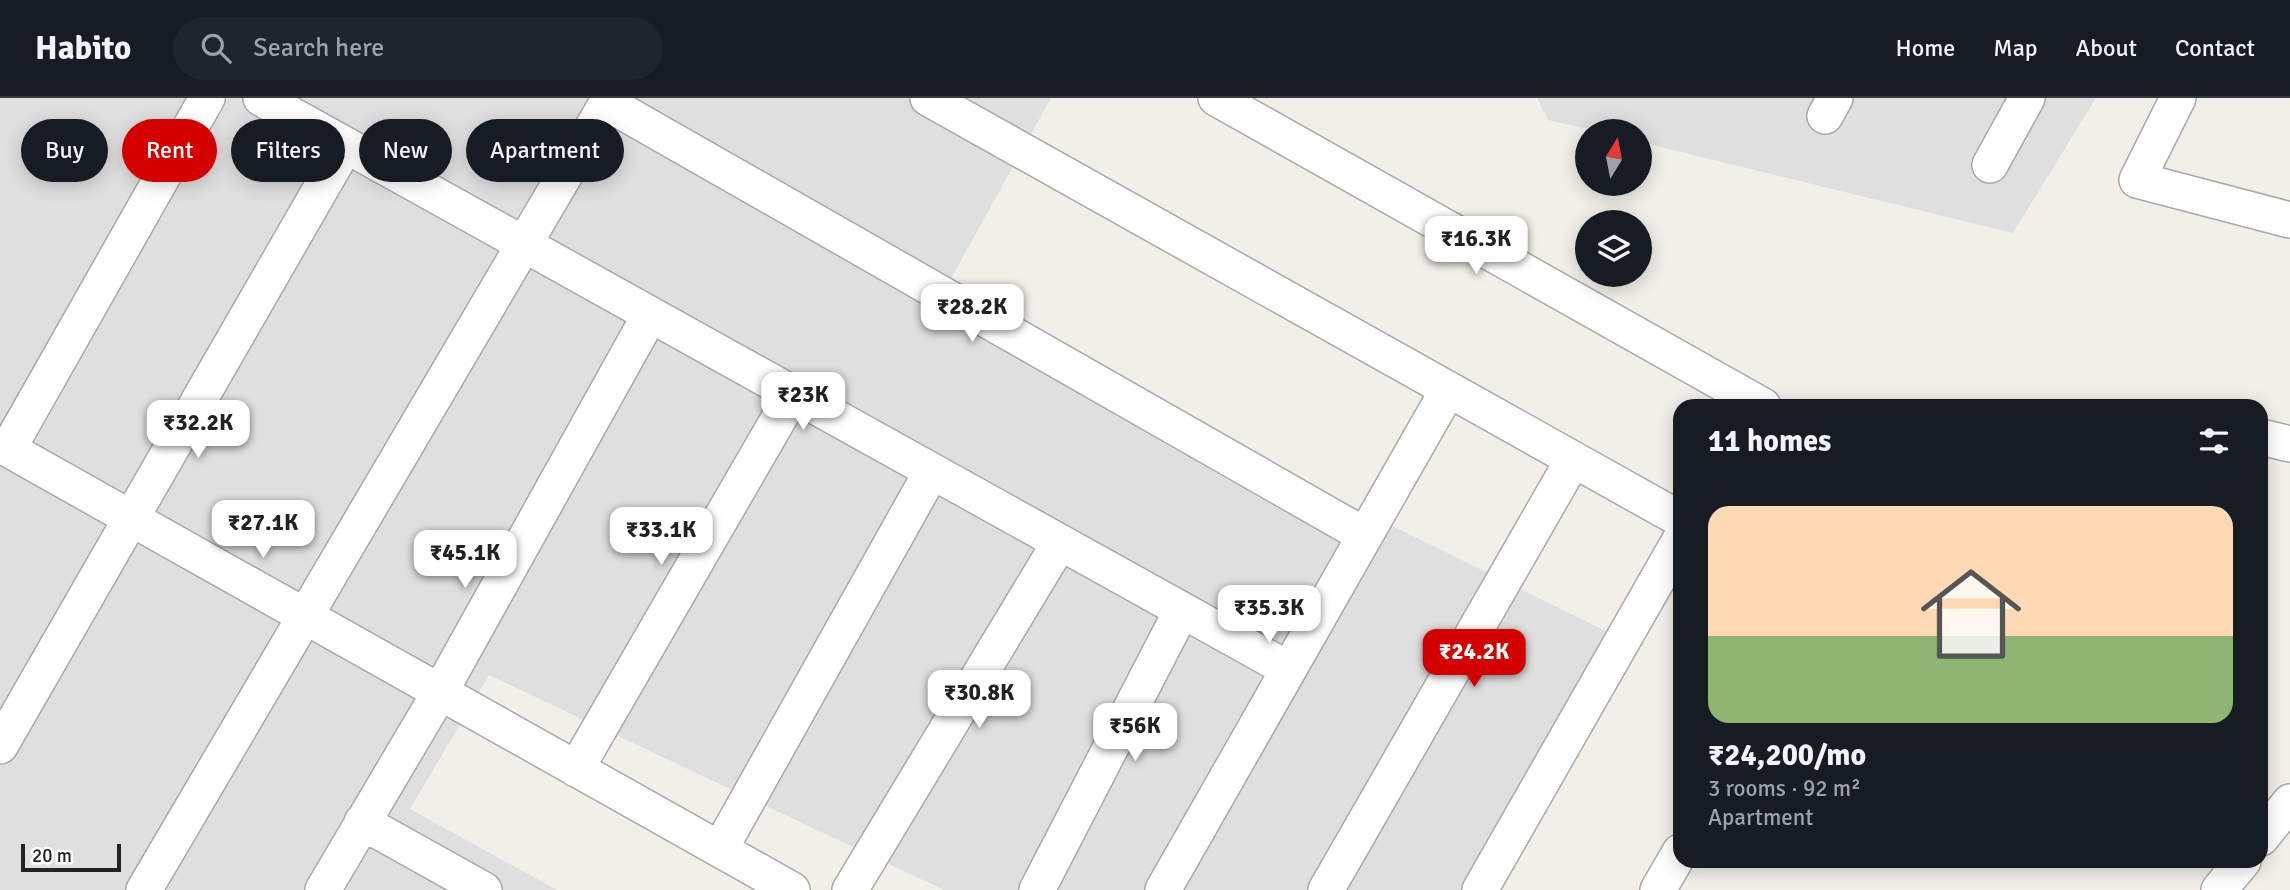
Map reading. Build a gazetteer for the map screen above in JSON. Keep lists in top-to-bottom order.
{
  "scale_bar": "20 m",
  "north": "top",
  "page": {
    "header": "Habito",
    "search": "Search here",
    "nav": [
      "Home",
      "Map",
      "About",
      "Contact"
    ],
    "chip": [
      "Buy",
      "Rent",
      "Filters",
      "New",
      "Apartment"
    ],
    "price": [
      "₹16.3K",
      "₹28.2K",
      "₹23K",
      "₹32.2K",
      "₹27.1K",
      "₹33.1K",
      "₹45.1K",
      "₹35.3K",
      "₹24.2K",
      "₹30.8K",
      "₹56K"
    ],
    "heading": "11 homes",
    "list": [
      {
        "name": "₹24,200/mo",
        "note": "3 rooms · 92 m² · Apartment"
      }
    ],
    "scale": "20 m"
  }
}
